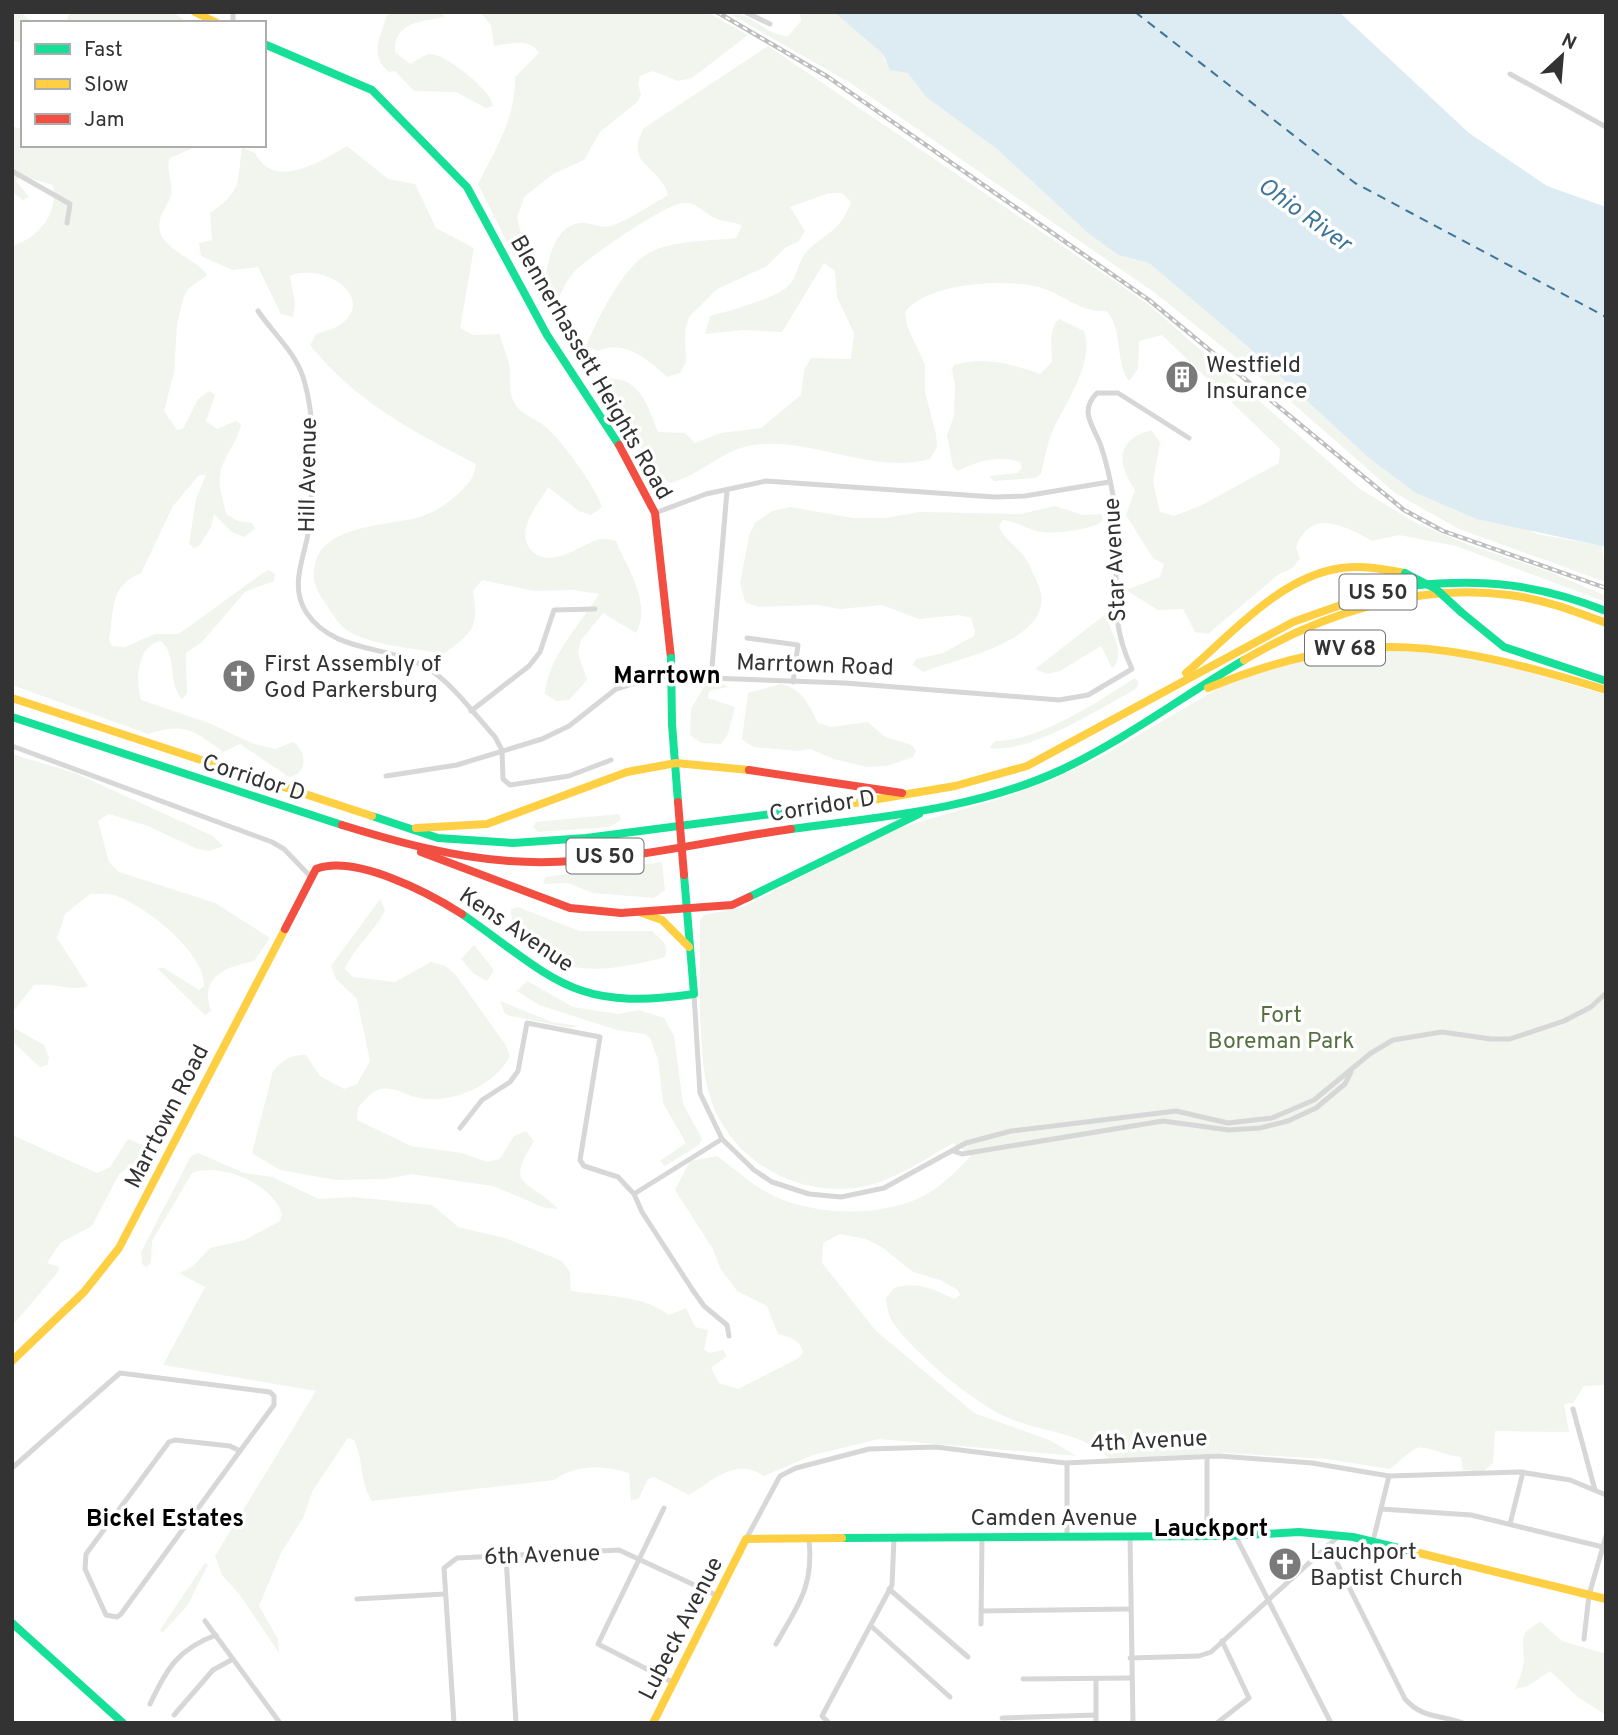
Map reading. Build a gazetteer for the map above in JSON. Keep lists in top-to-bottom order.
{
  "streets": {
    "main road": [
      "Blennerhassett Heights Road",
      "US 50",
      "WV 68",
      "Marrtown Road",
      "Corridor D",
      "Kens Avenue",
      "4th Avenue",
      "Camden Avenue",
      "Lubeck Avenue"
    ],
    "street": ["Hill Avenue", "Star Avenue", "6th Avenue"]
  },
  "crossings": [
    ["Blennerhassett Heights Road", "Kens Avenue"],
    ["Hill Avenue", "Marrtown Road"],
    ["Star Avenue", "Marrtown Road"],
    ["WV 68", "Corridor D"],
    ["Marrtown Road", "Kens Avenue"],
    ["4th Avenue", "Camden Avenue"],
    ["4th Avenue", "Lubeck Avenue"],
    ["6th Avenue", "Lubeck Avenue"]
  ],
  "districts": ["Marrtown", "Bickel Estates", "Lauckport"],
  "water": ["Ohio River"],
  "parks": ["Fort Boreman Park"],
  "places": {
    "building": ["Westfield Insurance"],
    "church": ["First Assembly of God Parkersburg", "Lauchport Baptist Church"]
  },
  "legend": ["Fast", "Slow", "Jam"],
  "north": "top right"
}
